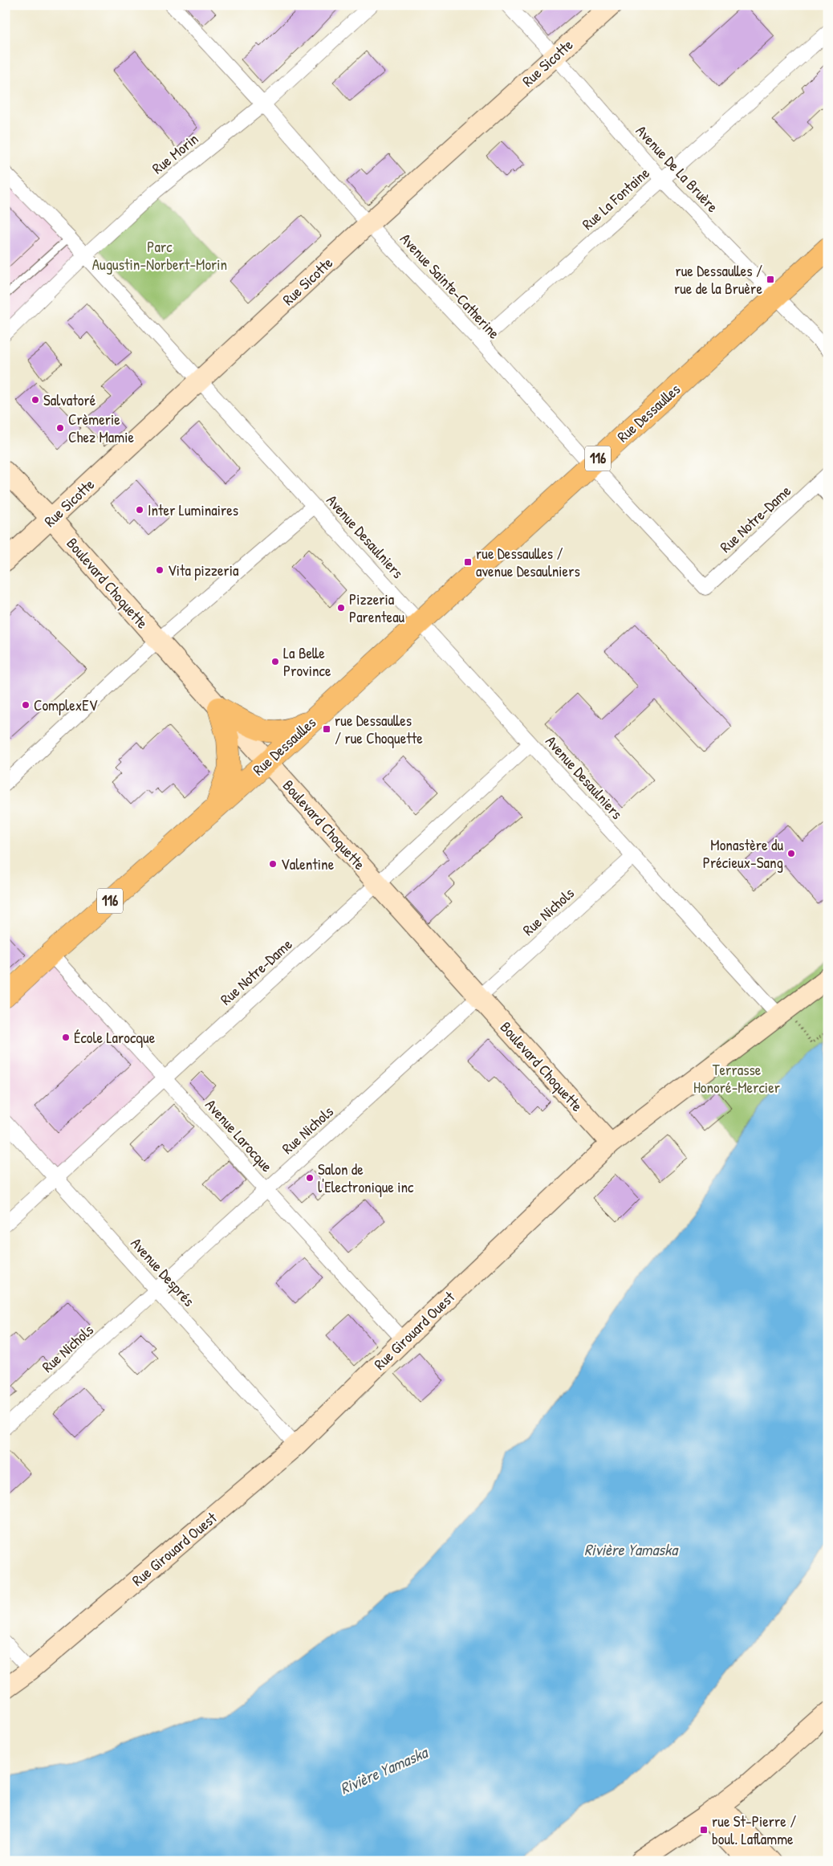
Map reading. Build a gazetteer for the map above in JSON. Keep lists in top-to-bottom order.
{
  "streets": {
    "main road": ["Rue Dessaulles", "116"],
    "street": [
      "Rue Sicotte",
      "Rue Morin",
      "Avenue De La Bruère",
      "Rue La Fontaine",
      "Avenue Sainte-Catherine",
      "Rue Notre-Dame",
      "Avenue Desaulniers",
      "Boulevard Choquette",
      "Rue Nichols",
      "Avenue Larocque",
      "Avenue Després",
      "Rue Girouard Ouest"
    ]
  },
  "crossings": [
    ["Rue Sicotte", "Avenue De La Bruère"],
    ["Rue Sicotte", "Avenue Sainte-Catherine"],
    ["Rue Sicotte", "Avenue Desaulniers"],
    ["Rue Sicotte", "Boulevard Choquette"],
    ["Rue Morin", "Avenue Sainte-Catherine"],
    ["Rue Morin", "Avenue Desaulniers"],
    ["Avenue De La Bruère", "Rue La Fontaine"],
    ["Avenue De La Bruère", "Rue Dessaulles"],
    ["Rue La Fontaine", "Avenue Sainte-Catherine"],
    ["Avenue Sainte-Catherine", "Rue Dessaulles"],
    ["Avenue Sainte-Catherine", "Rue Notre-Dame"],
    ["Rue Dessaulles", "Avenue Desaulniers"],
    ["Rue Dessaulles", "Boulevard Choquette"],
    ["Rue Dessaulles", "Avenue Larocque"],
    ["Rue Notre-Dame", "Avenue Desaulniers"],
    ["Rue Notre-Dame", "Boulevard Choquette"],
    ["Rue Notre-Dame", "Avenue Larocque"],
    ["Rue Notre-Dame", "Avenue Després"],
    ["Avenue Desaulniers", "Rue Nichols"],
    ["Avenue Desaulniers", "Rue Girouard Ouest"],
    ["Boulevard Choquette", "Rue Nichols"],
    ["Boulevard Choquette", "Rue Girouard Ouest"],
    ["Rue Nichols", "Avenue Larocque"],
    ["Rue Nichols", "Avenue Després"],
    ["Avenue Larocque", "Rue Girouard Ouest"],
    ["Avenue Després", "Rue Girouard Ouest"]
  ],
  "water": ["Rivière Yamaska"],
  "parks": ["Parc Augustin-Norbert-Morin", "Terrasse Honoré-Mercier"],
  "places": {
    "transit": [
      "rue Dessaulles / rue de la Bruère",
      "rue Dessaulles / avenue Desaulniers",
      "rue Dessaulles / rue Choquette",
      "rue St-Pierre / boul. Laflamme"
    ],
    "other": [
      "Salvatoré",
      "Crèmerie Chez Mamie",
      "Inter Luminaires",
      "Vita pizzeria",
      "Pizzeria Parenteau",
      "La Belle Province",
      "ComplexEV",
      "Monastère du Précieux-Sang",
      "Valentine",
      "École Larocque",
      "Salon de l'Electronique inc"
    ]
  }
}
